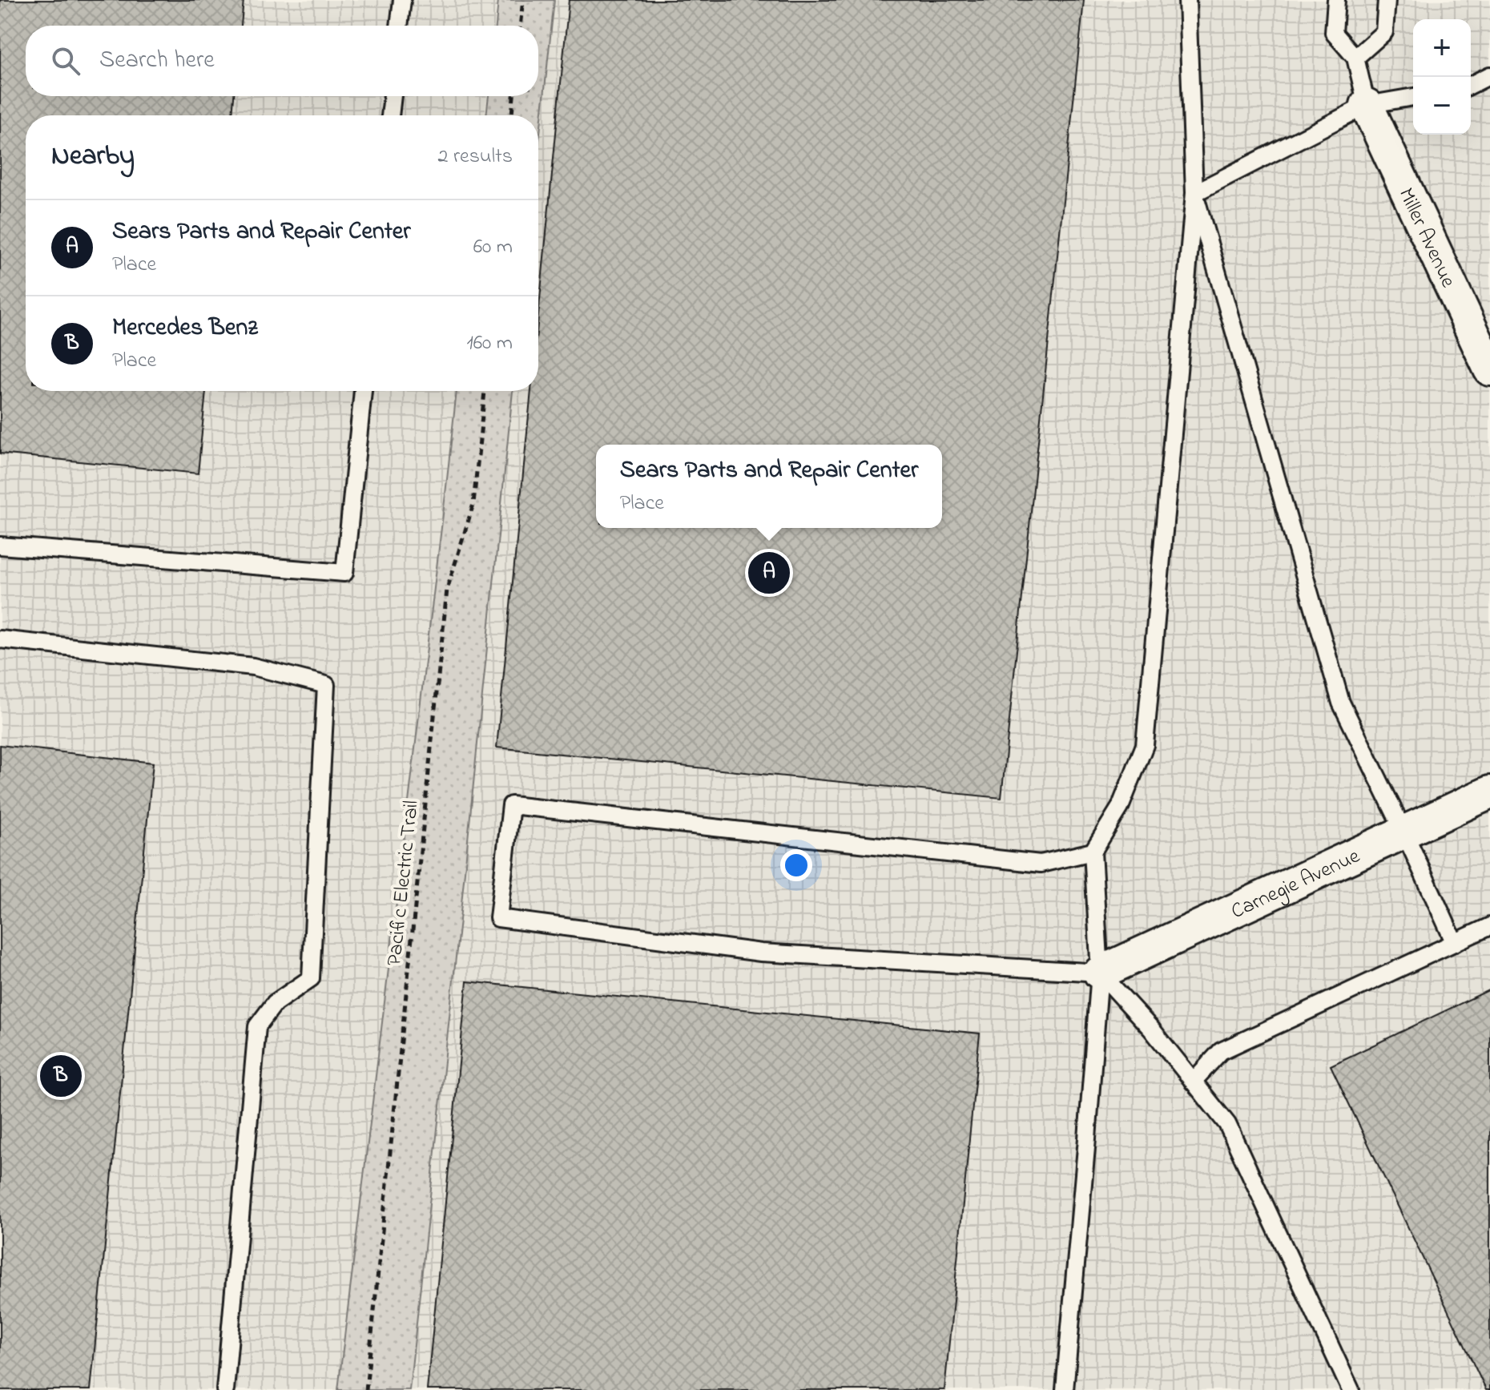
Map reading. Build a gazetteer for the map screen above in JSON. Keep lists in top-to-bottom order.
{
  "streets": {
    "street": ["Miller Avenue", "Carnegie Avenue"],
    "path": ["Pacific Electric Trail"]
  },
  "page": {
    "map_buttons": ["+", "−"],
    "search": "Search here",
    "heading": ["Nearby", "2 results"],
    "list": [
      {
        "mark": "A",
        "name": "Sears Parts and Repair Center",
        "note": "Place",
        "value": "60 m"
      },
      {
        "mark": "B",
        "name": "Mercedes Benz",
        "note": "Place",
        "value": "160 m"
      }
    ],
    "popup": ["Sears Parts and Repair Center", "Place"],
    "pins": ["A", "B"]
  }
}
